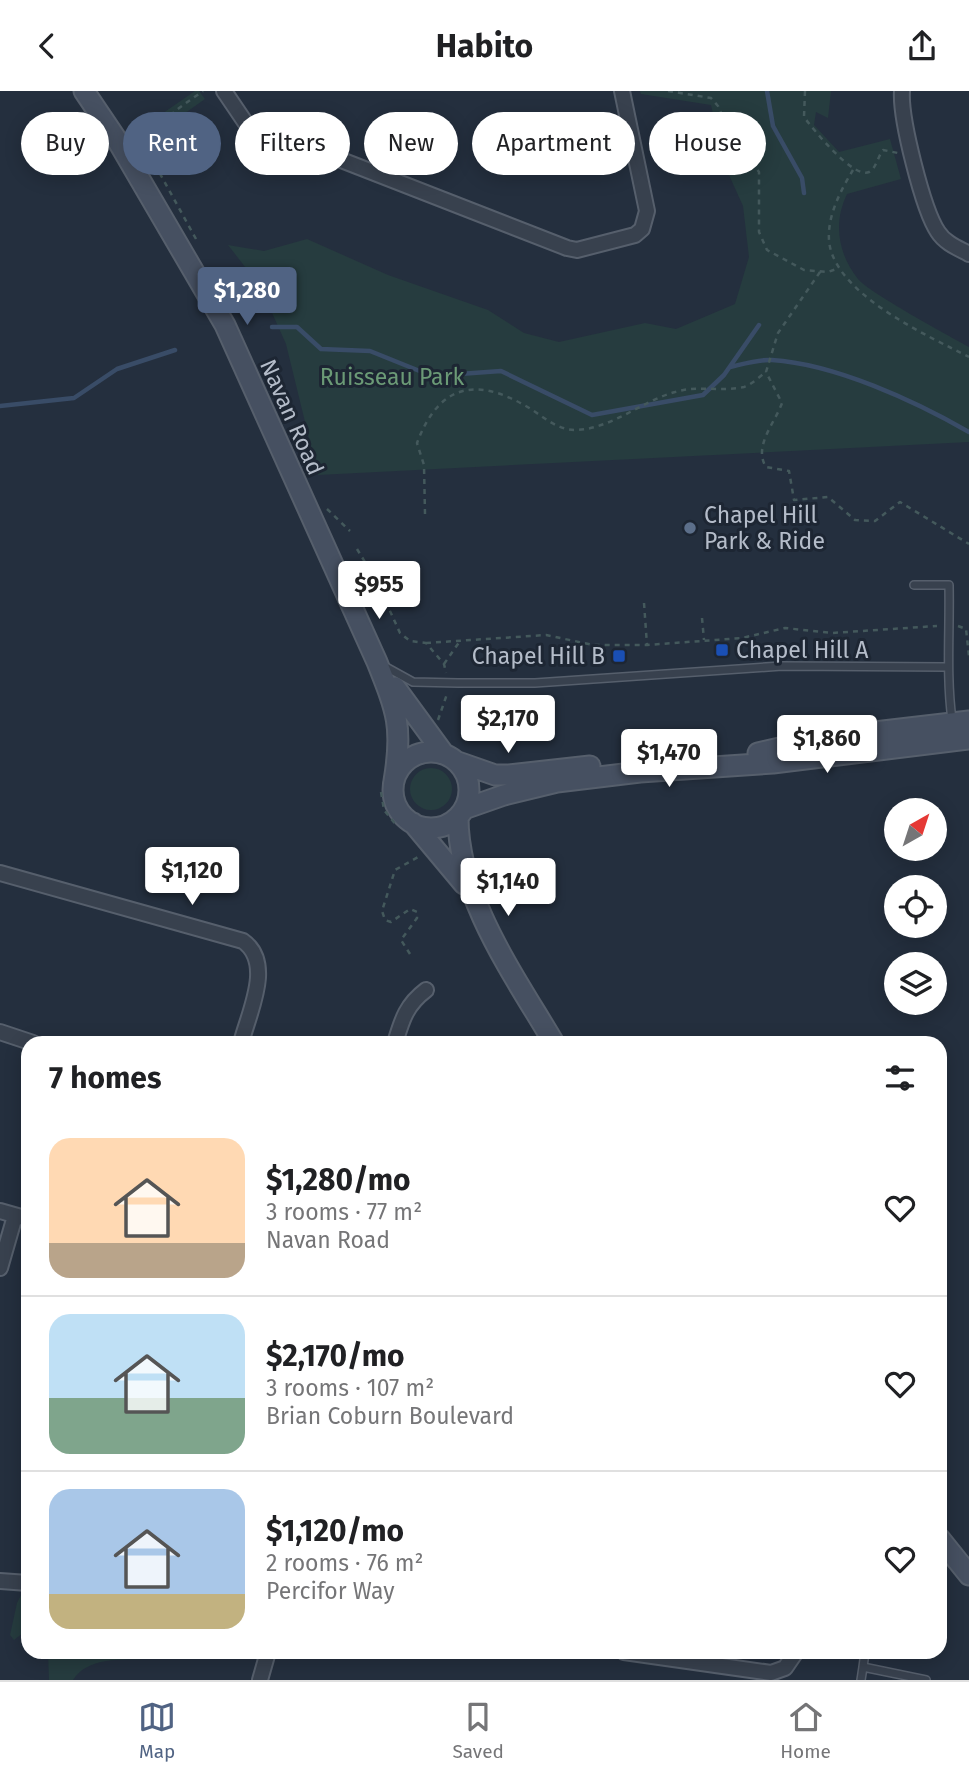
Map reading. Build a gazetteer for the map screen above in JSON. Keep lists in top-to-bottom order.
{
  "streets": {
    "main road": ["Navan Road"]
  },
  "parks": ["Ruisseau Park"],
  "places": {
    "other": ["Chapel Hill Park & Ride"],
    "transit": ["Chapel Hill A", "Chapel Hill B"]
  },
  "north": "top right",
  "page": {
    "header": "Habito",
    "chip": [
      "Buy",
      "Rent",
      "Filters",
      "New",
      "Apartment",
      "House"
    ],
    "price": [
      "$1,280",
      "$955",
      "$2,170",
      "$1,860",
      "$1,470",
      "$1,120",
      "$1,140"
    ],
    "heading": "7 homes",
    "list": [
      {
        "name": "$1,280/mo",
        "note": "3 rooms · 77 m² · Navan Road"
      },
      {
        "name": "$2,170/mo",
        "note": "3 rooms · 107 m² · Brian Coburn Boulevard"
      },
      {
        "name": "$1,120/mo",
        "note": "2 rooms · 76 m² · Percifor Way"
      }
    ],
    "tabs": ["Map", "Saved", "Home"]
  }
}
